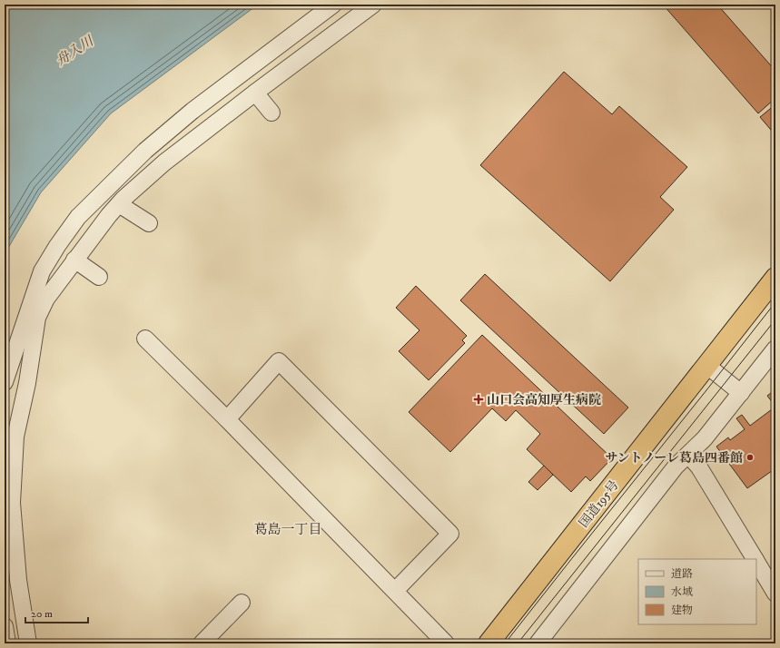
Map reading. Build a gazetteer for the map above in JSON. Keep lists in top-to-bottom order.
{
  "streets": {
    "highway": ["国道195号"]
  },
  "districts": ["葛島一丁目"],
  "water": ["舟入川"],
  "places": {
    "health": ["山口会高知厚生病院"],
    "other": ["サントノーレ葛島四番館"]
  },
  "legend": ["道路", "水域", "建物"],
  "scale_bar": "20 m"
}
